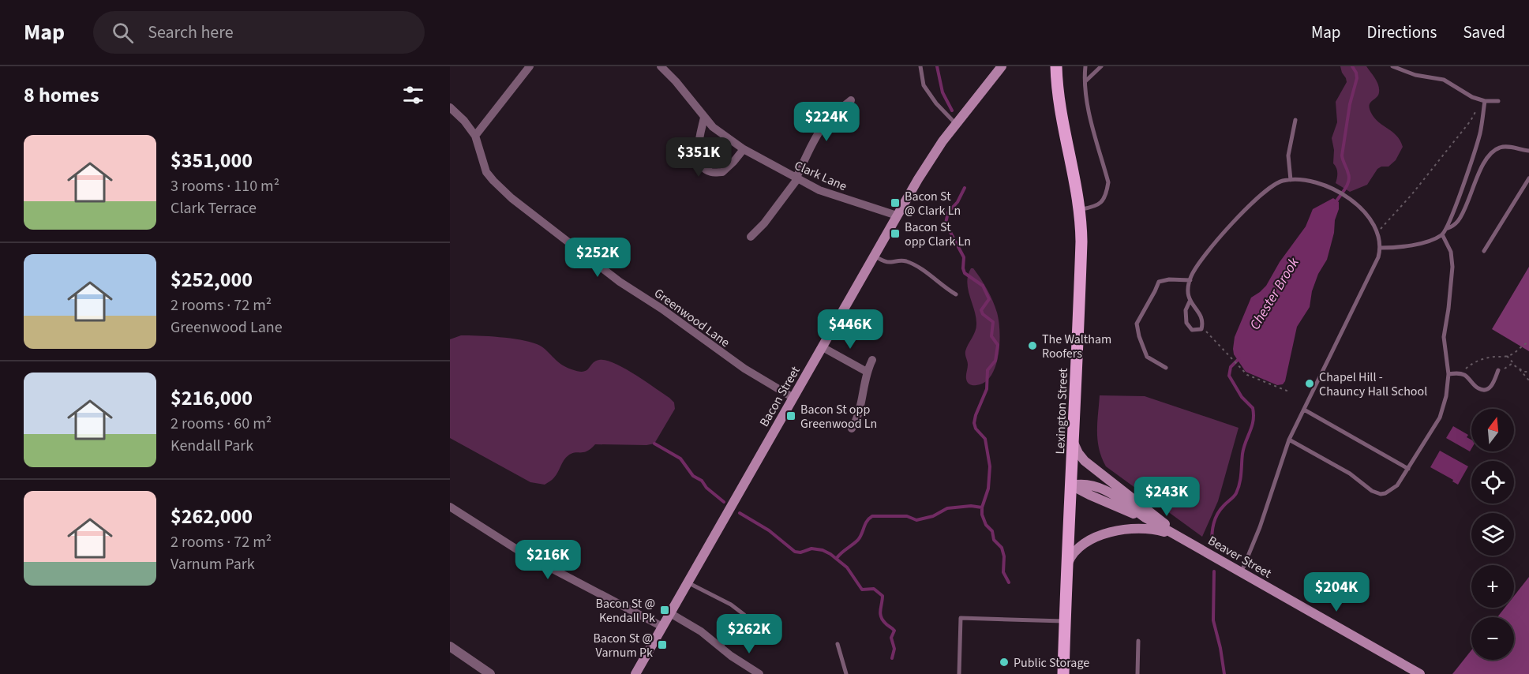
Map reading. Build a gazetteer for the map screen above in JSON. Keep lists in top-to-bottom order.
{
  "streets": {
    "main road": ["Bacon Street", "Lexington Street", "Beaver Street"],
    "street": ["Clark Lane", "Greenwood Lane"]
  },
  "crossings": [
    ["Clark Lane", "Bacon Street"],
    ["Greenwood Lane", "Bacon Street"],
    ["Lexington Street", "Beaver Street"]
  ],
  "water": ["Chester Brook"],
  "places": {
    "transit": [
      "Bacon St @ Clark Ln",
      "Bacon St opp Clark Ln",
      "Bacon St opp Greenwood Ln",
      "Bacon St @ Kendall Pk",
      "Bacon St @ Varnum Pk"
    ],
    "other": ["The Waltham Roofers", "Chapel Hill - Chauncy Hall School", "Public Storage"]
  },
  "north": "top",
  "page": {
    "header": "Map",
    "search": "Search here",
    "nav": ["Map", "Directions", "Saved"],
    "heading": "8 homes",
    "price": [
      "$224K",
      "$351K",
      "$252K",
      "$446K",
      "$243K",
      "$216K",
      "$204K",
      "$262K"
    ],
    "list": [
      {
        "name": "$351,000",
        "note": "3 rooms · 110 m² · Clark Terrace"
      },
      {
        "name": "$252,000",
        "note": "2 rooms · 72 m² · Greenwood Lane"
      },
      {
        "name": "$216,000",
        "note": "2 rooms · 60 m² · Kendall Park"
      },
      {
        "name": "$262,000",
        "note": "2 rooms · 72 m² · Varnum Park"
      }
    ],
    "map_buttons": ["+", "−"]
  }
}
